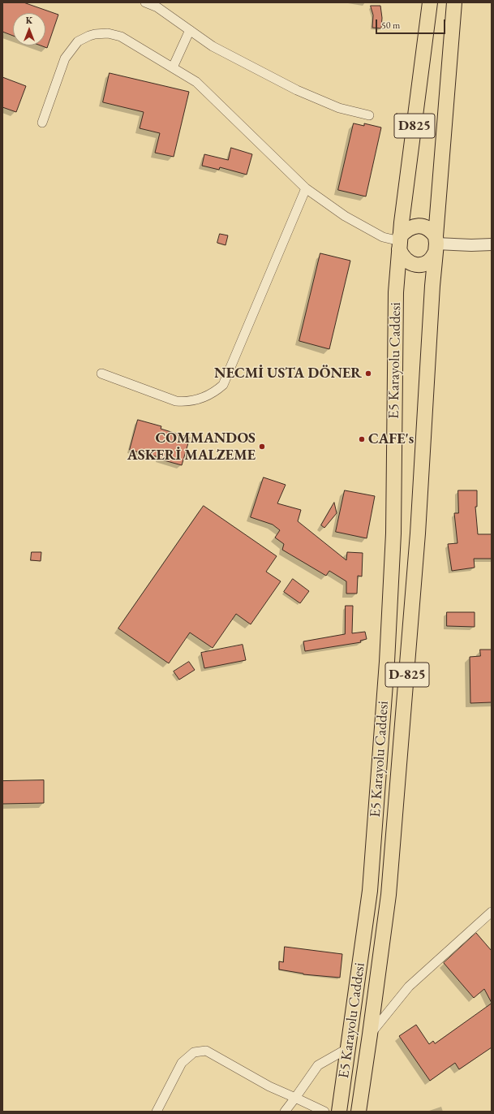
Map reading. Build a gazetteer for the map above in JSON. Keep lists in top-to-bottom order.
{
  "streets": {
    "highway": ["D825", "E5 Karayolu Caddesi", "D-825"]
  },
  "places": ["NECMİ USTA DÖNER", "CAFE's", "COMMANDOS ASKERİ MALZEME"],
  "scale_bar": "50 m",
  "north": "top"
}
